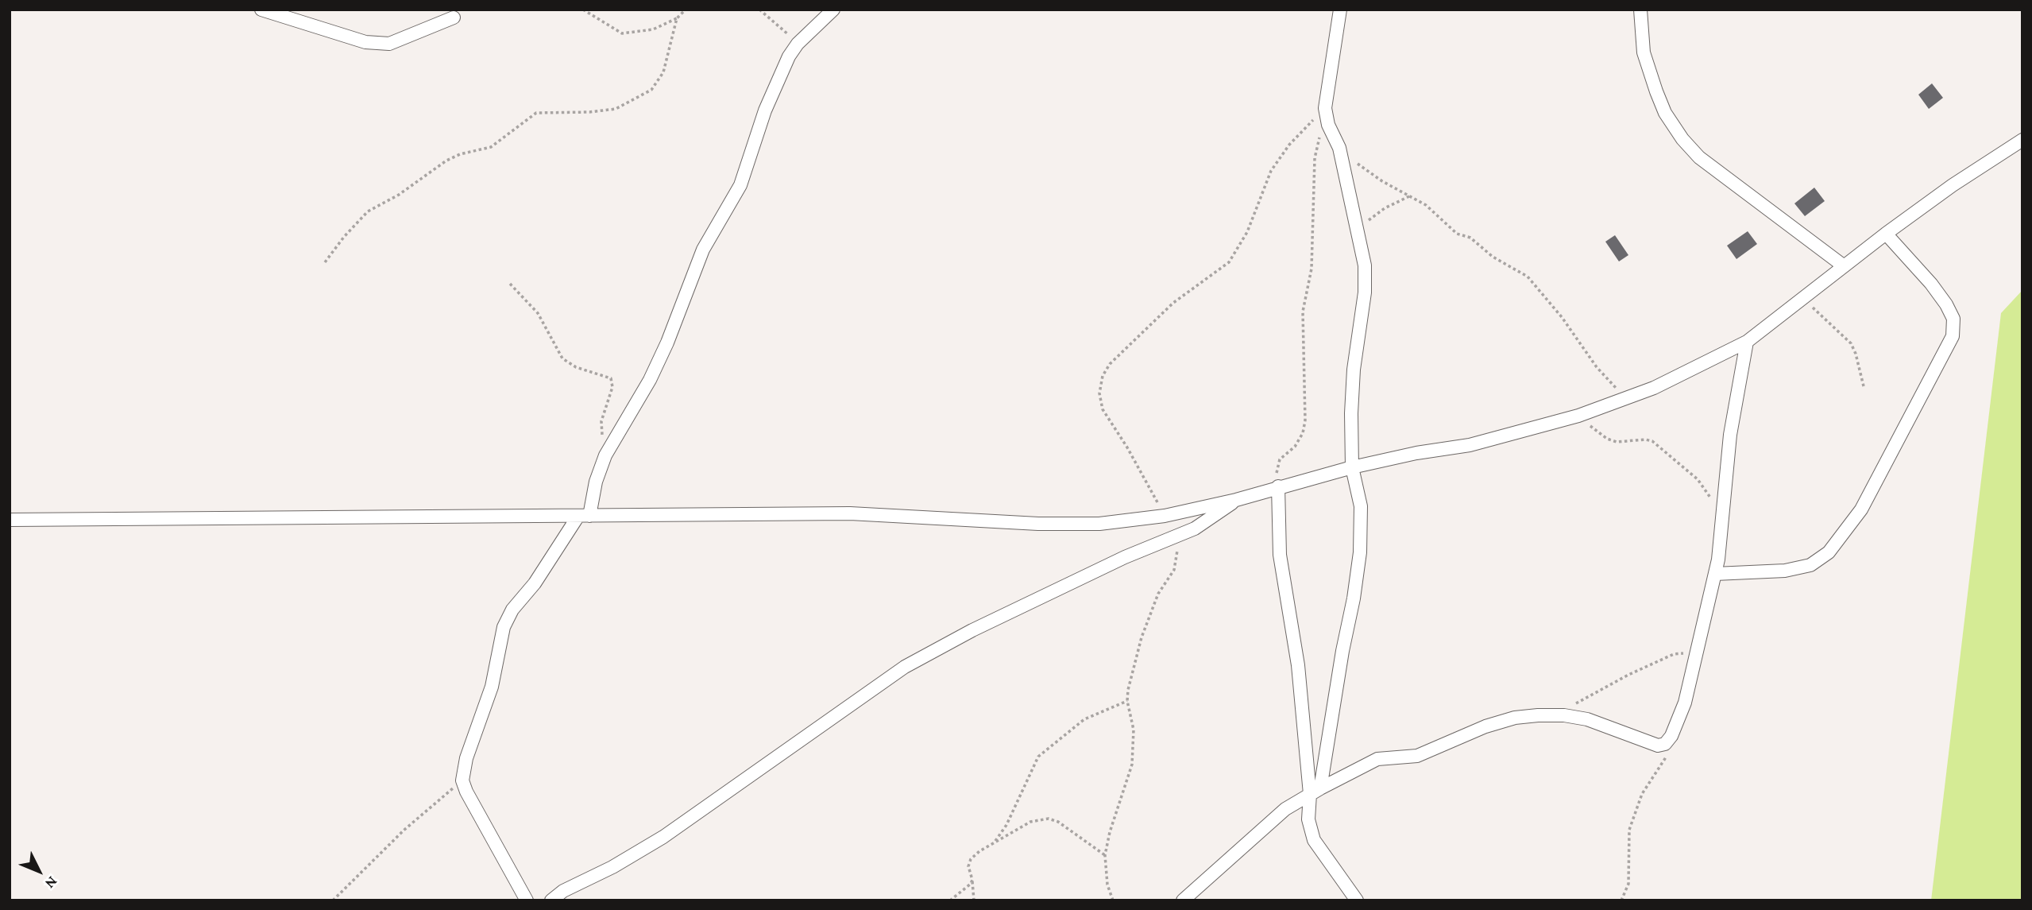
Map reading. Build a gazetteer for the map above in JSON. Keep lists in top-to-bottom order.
{
  "north": "bottom right"
}
